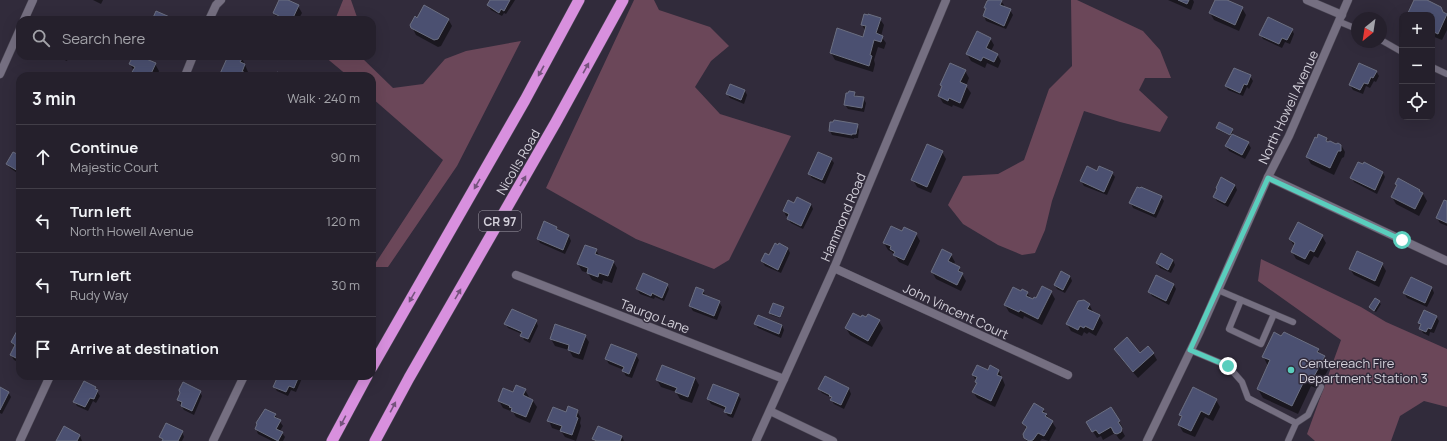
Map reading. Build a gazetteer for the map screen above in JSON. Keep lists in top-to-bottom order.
{
  "streets": {
    "highway": ["Nicolls Road", "CR 97"],
    "street": [
      "North Howell Avenue",
      "Hammond Road",
      "John Vincent Court",
      "Taurgo Lane"
    ]
  },
  "crossings": [
    ["Hammond Road", "John Vincent Court"],
    ["Hammond Road", "Taurgo Lane"]
  ],
  "places": ["Centereach Fire Department Station 3"],
  "north": "bottom left",
  "page": {
    "map_buttons": ["+", "−"],
    "search": "Search here",
    "heading": ["3 min", "Walk · 240 m"],
    "list": [
      ["Continue", "Majestic Court", "90 m"],
      ["Turn left", "North Howell Avenue", "120 m"],
      ["Turn left", "Rudy Way", "30 m"],
      "Arrive at destination"
    ]
  }
}
